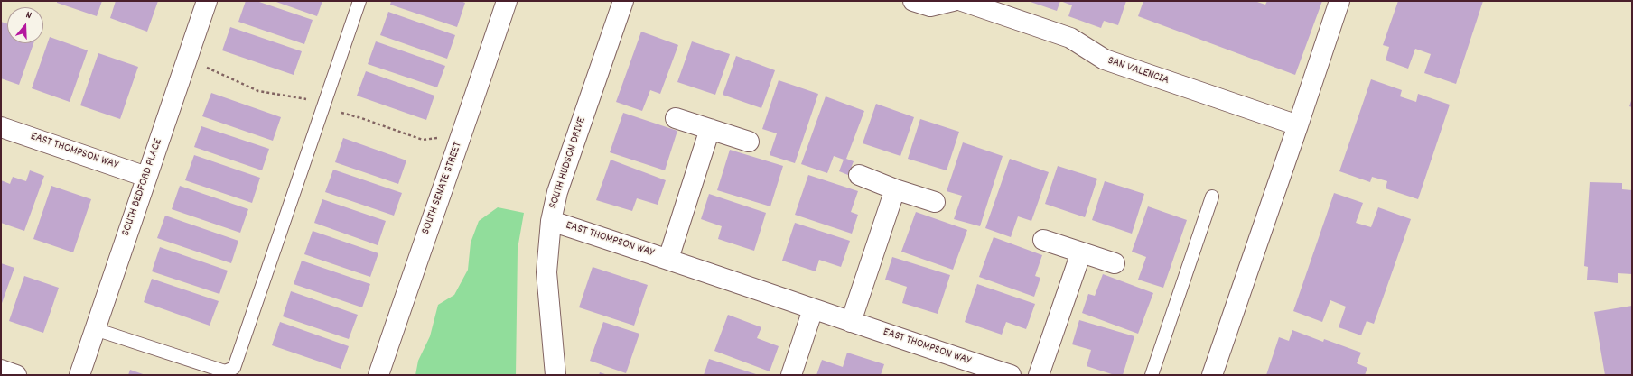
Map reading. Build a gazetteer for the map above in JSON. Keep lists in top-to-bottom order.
{
  "streets": {
    "street": [
      "SAN VALENCIA",
      "EAST THOMPSON WAY",
      "SOUTH HUDSON DRIVE",
      "SOUTH BEDFORD PLACE",
      "SOUTH SENATE STREET"
    ]
  },
  "crossings": [
    ["EAST THOMPSON WAY", "SOUTH HUDSON DRIVE"],
    ["EAST THOMPSON WAY", "SOUTH BEDFORD PLACE"]
  ],
  "north": "top"
}
